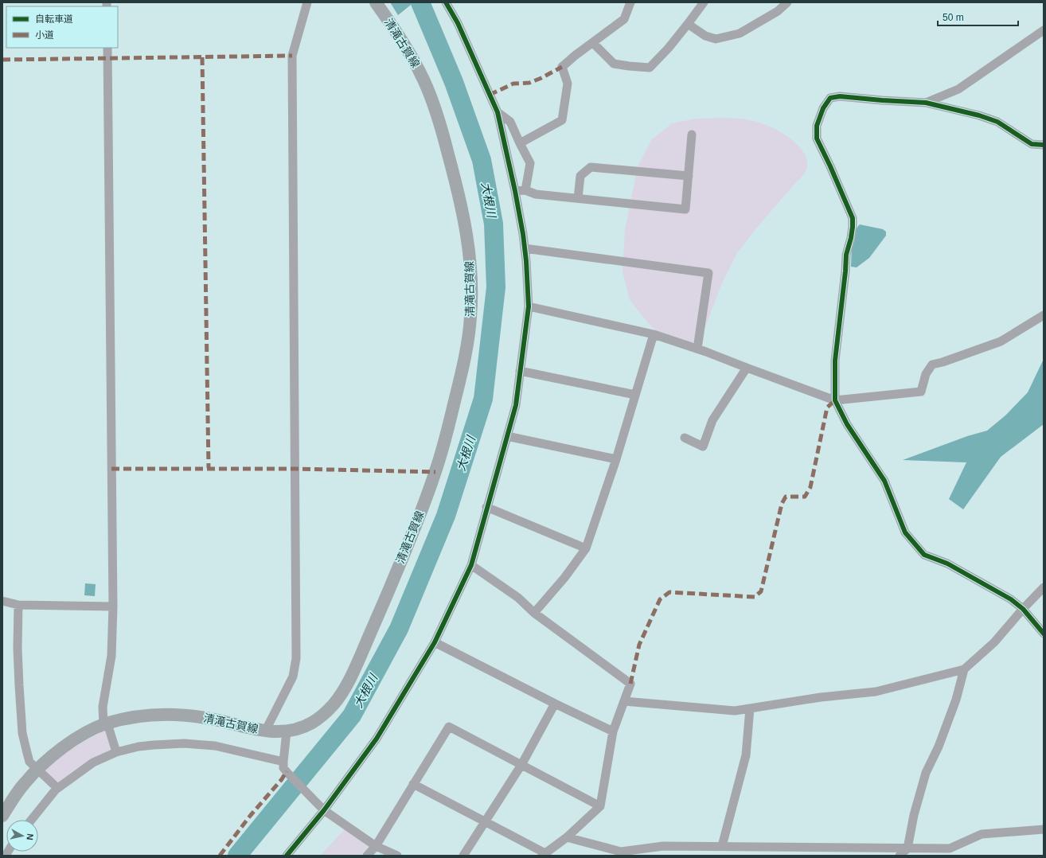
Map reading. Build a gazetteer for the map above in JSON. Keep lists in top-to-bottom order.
{
  "streets": {
    "main road": ["清滝古賀線"]
  },
  "water": ["大根川"],
  "legend": ["自転車道", "小道"],
  "scale_bar": "50 m",
  "north": "right"
}
